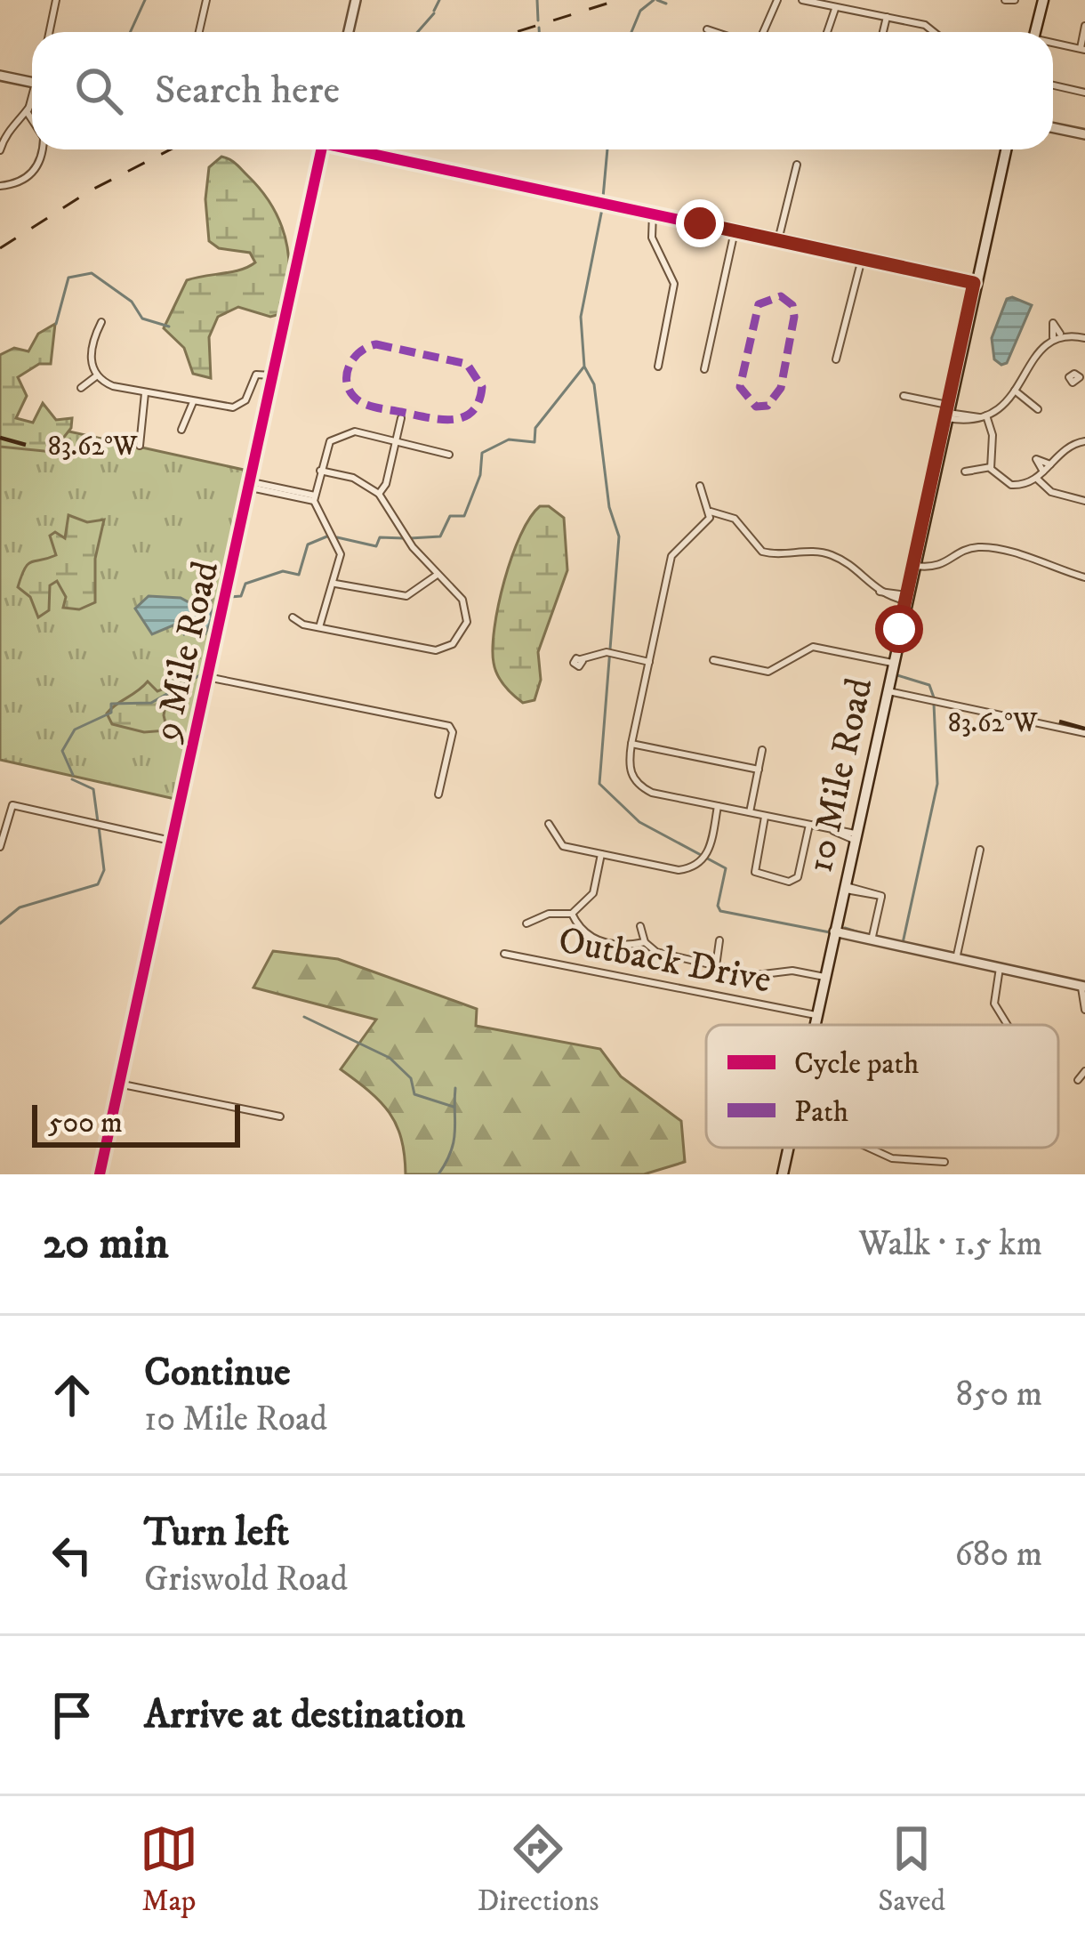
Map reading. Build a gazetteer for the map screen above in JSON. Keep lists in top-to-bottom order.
{
  "streets": {
    "main road": ["10 Mile Road"],
    "street": ["9 Mile Road", "Outback Drive"]
  },
  "crossings": [
    ["10 Mile Road", "Outback Drive"]
  ],
  "legend": ["Cycle path", "Path"],
  "scale_bar": "500 m",
  "page": {
    "search": "Search here",
    "scale": "500 m",
    "heading": ["20 min", "Walk · 1.5 km"],
    "list": [
      ["Continue", "10 Mile Road", "850 m"],
      ["Turn left", "Griswold Road", "680 m"],
      "Arrive at destination"
    ],
    "nav": ["Map", "Directions", "Saved"]
  },
  "coordinates": ["83.62°W"]
}
